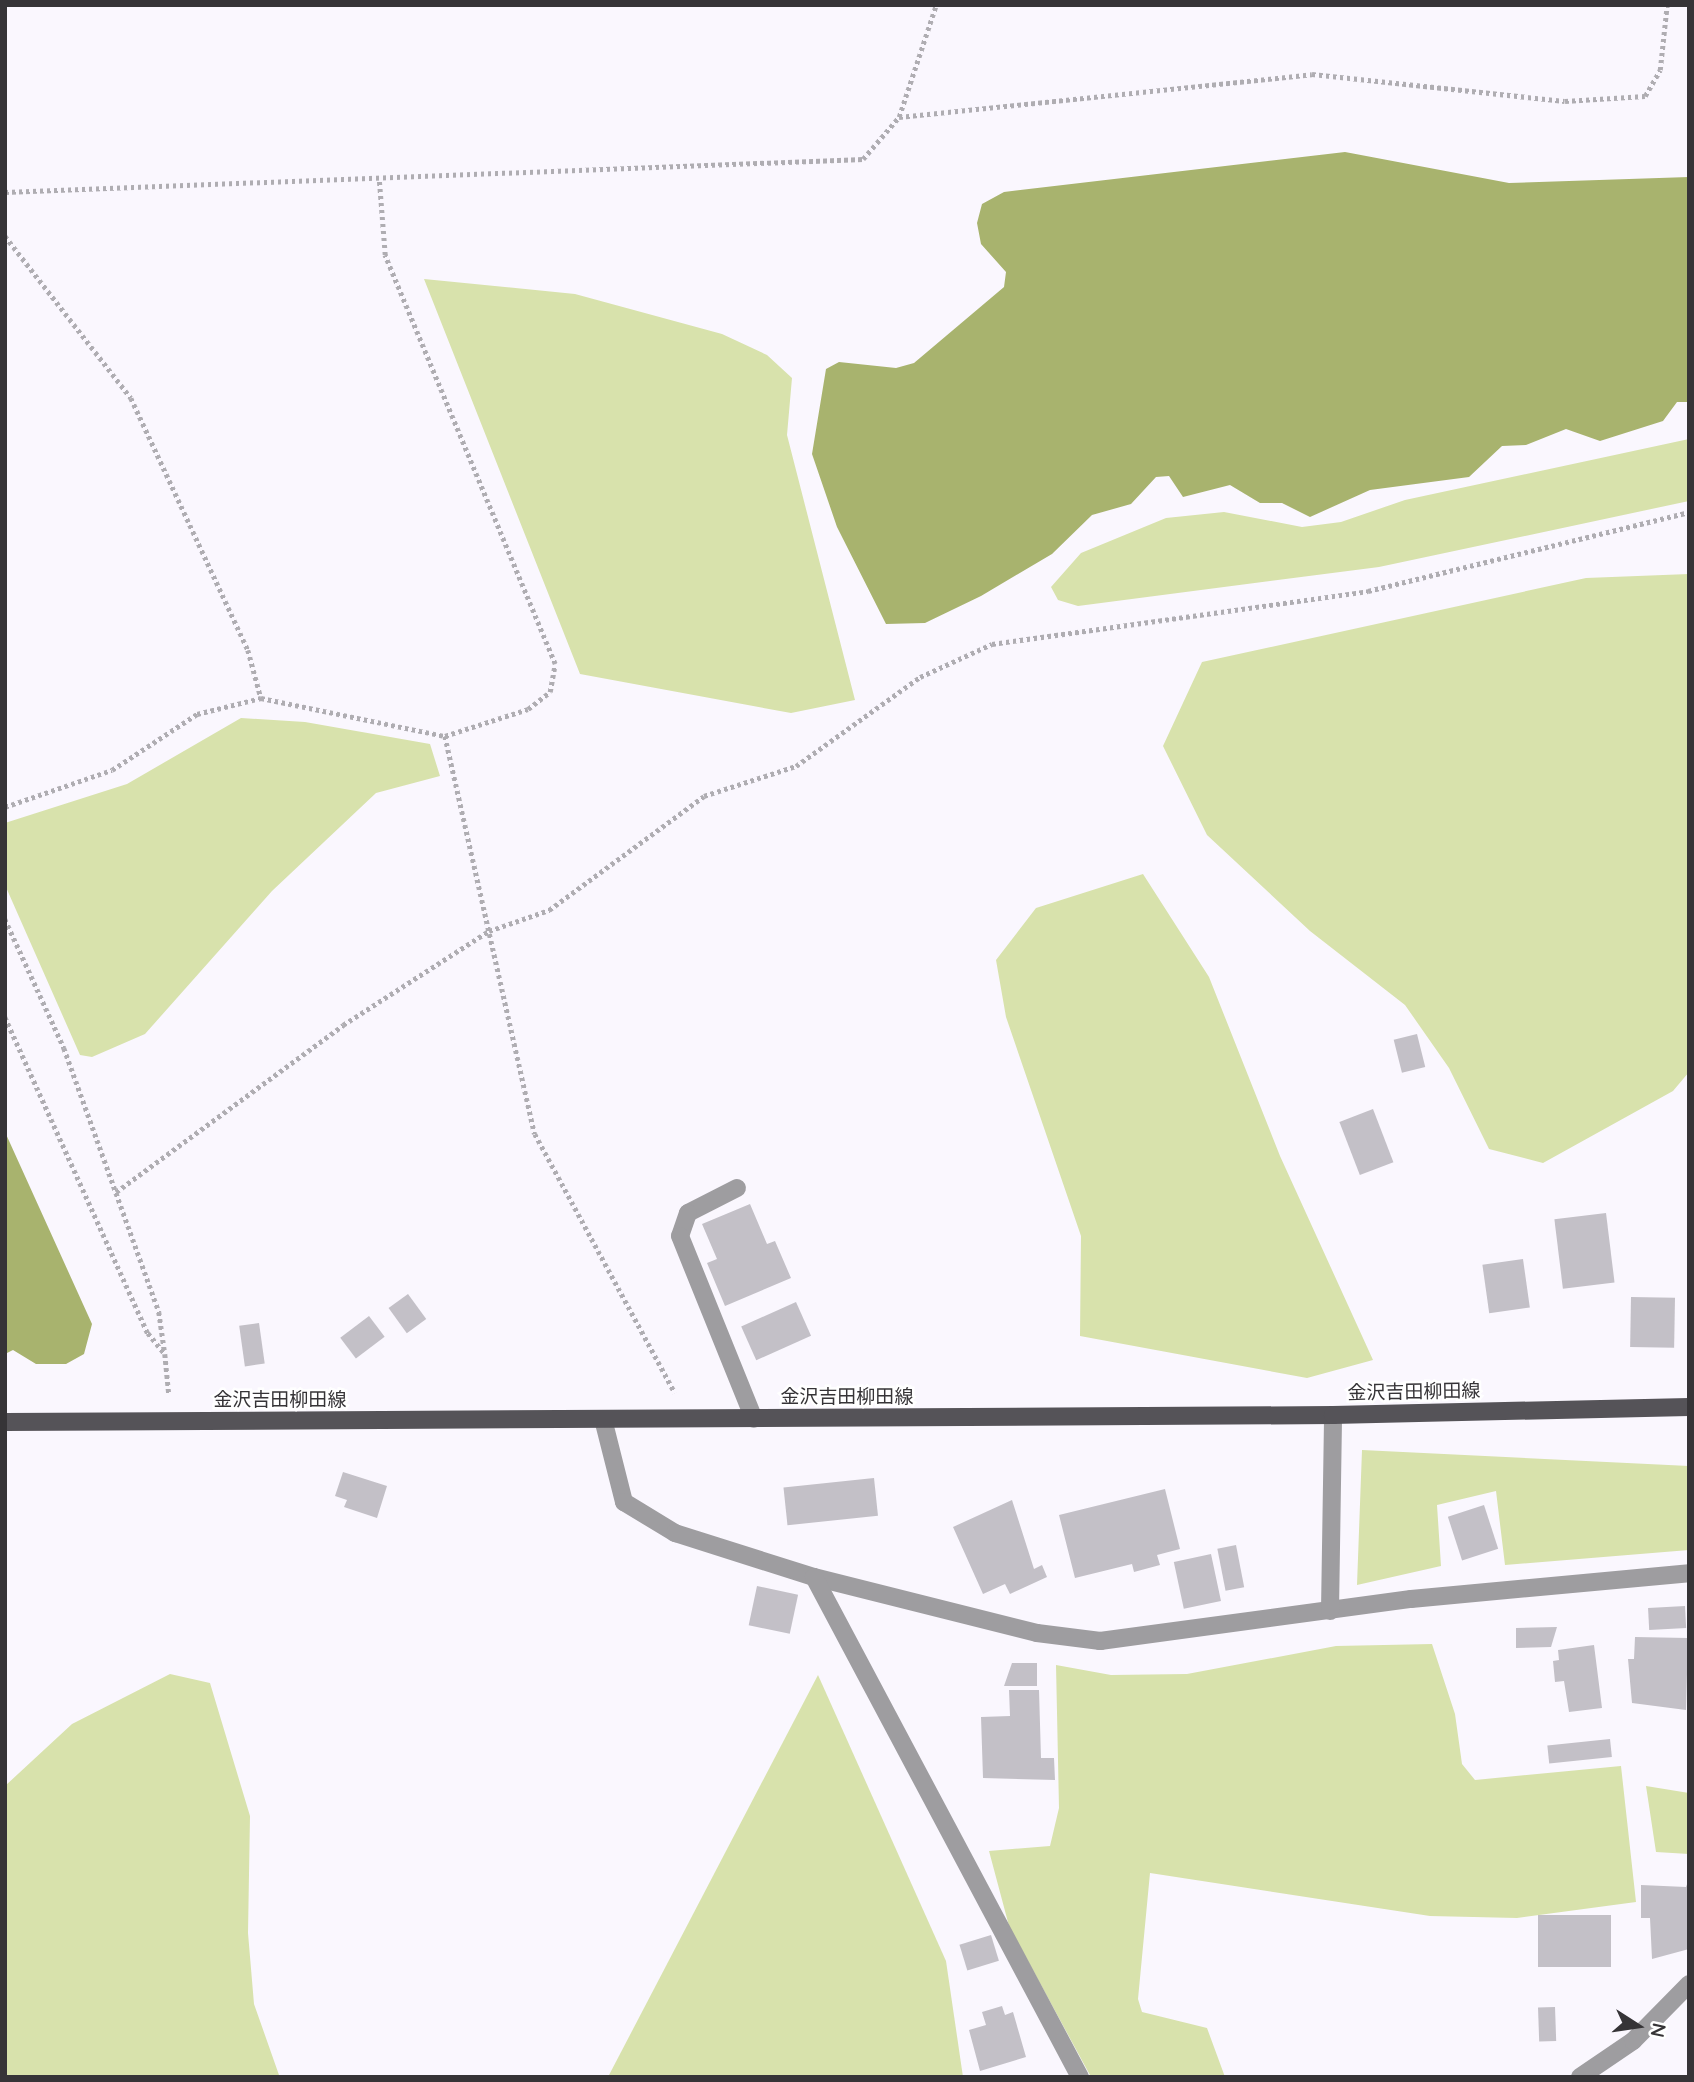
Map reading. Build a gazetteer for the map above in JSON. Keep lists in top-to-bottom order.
{
  "streets": {
    "main road": ["金沢吉田柳田線"]
  },
  "north": "right"
}
